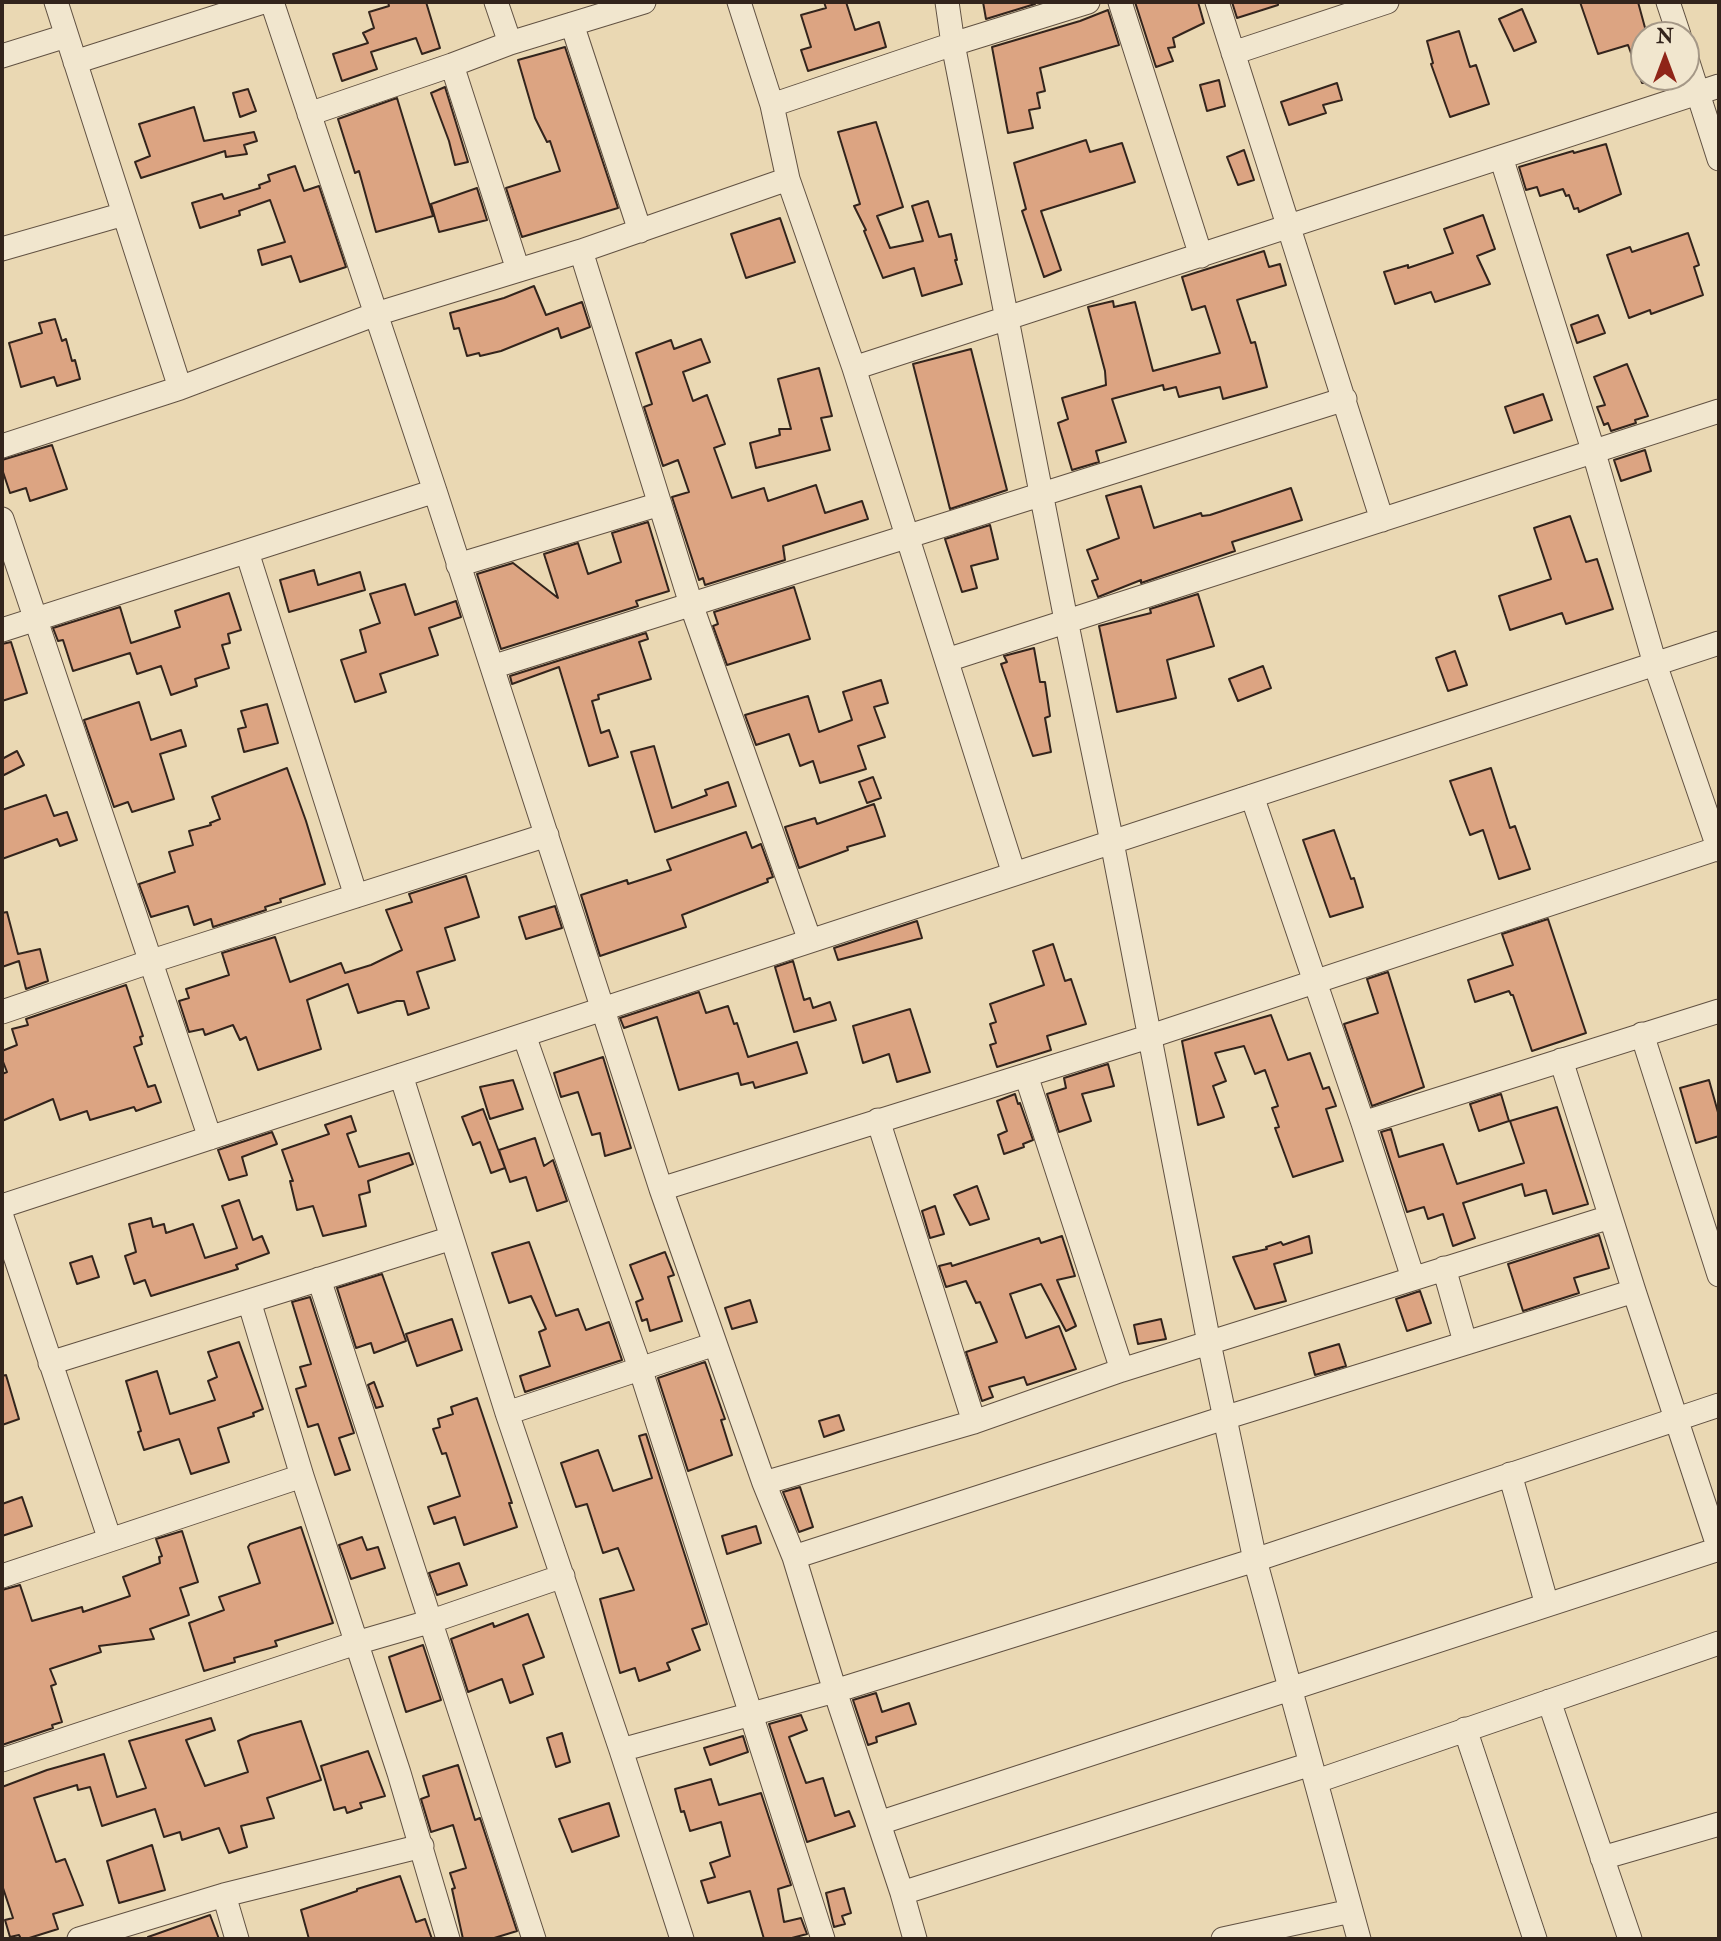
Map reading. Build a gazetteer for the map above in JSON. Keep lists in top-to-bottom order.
{
  "north": "top"
}
